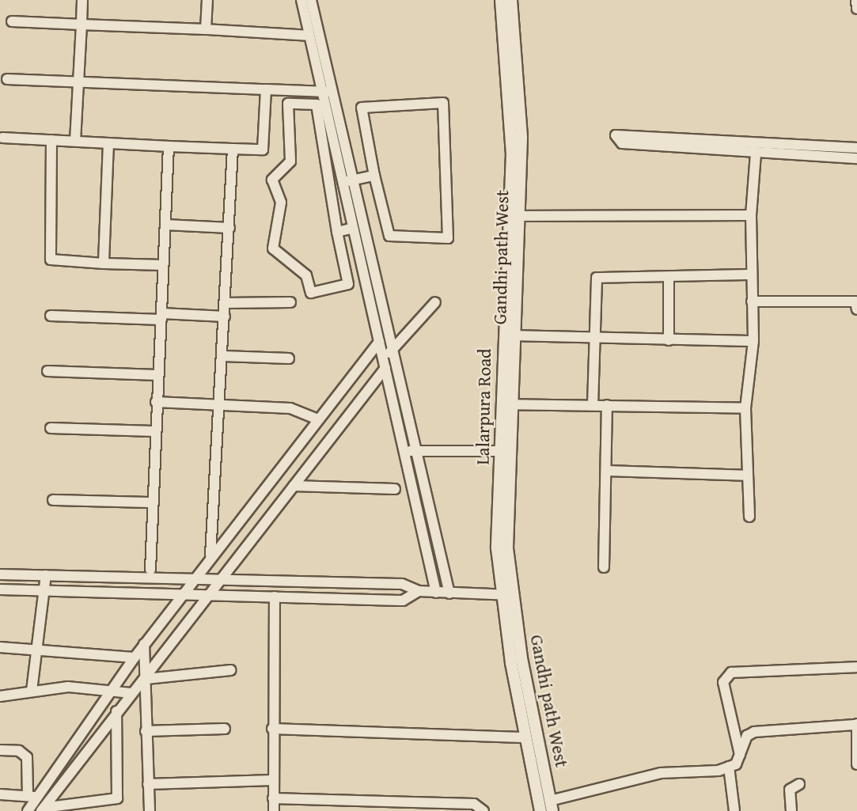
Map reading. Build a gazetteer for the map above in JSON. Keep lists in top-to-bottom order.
{
  "streets": {
    "street": ["Gandhi path West", "Lalarpura Road"]
  },
  "crossings": [
    ["Gandhi path West", "Lalarpura Road"]
  ]
}
